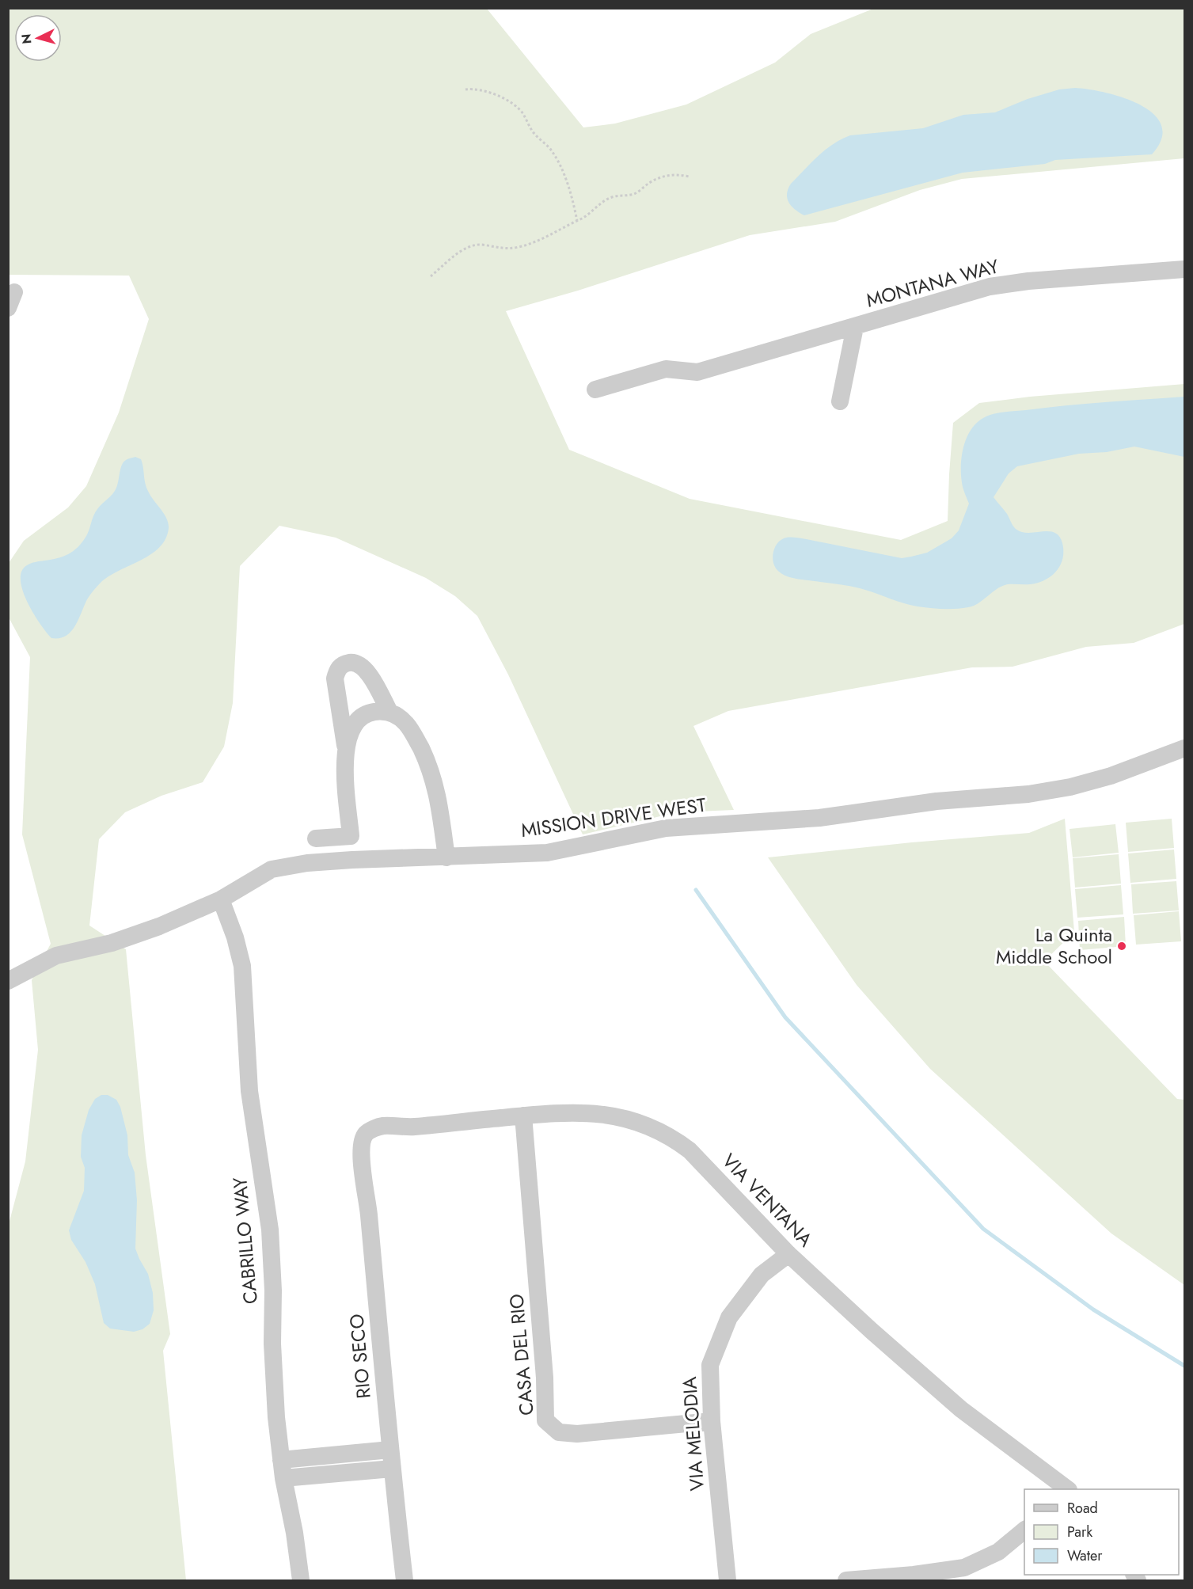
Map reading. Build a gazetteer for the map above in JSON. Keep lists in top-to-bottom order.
{
  "streets": {
    "street": [
      "MONTANA WAY",
      "MISSION DRIVE WEST",
      "VIA VENTANA",
      "CABRILLO WAY",
      "CASA DEL RIO",
      "RIO SECO",
      "VIA MELODIA"
    ]
  },
  "crossings": [
    ["MISSION DRIVE WEST", "CABRILLO WAY"],
    ["VIA VENTANA", "CASA DEL RIO"],
    ["VIA VENTANA", "RIO SECO"],
    ["VIA VENTANA", "VIA MELODIA"],
    ["CASA DEL RIO", "VIA MELODIA"]
  ],
  "places": ["La Quinta Middle School"],
  "legend": ["Road", "Park", "Water"],
  "north": "left"
}
